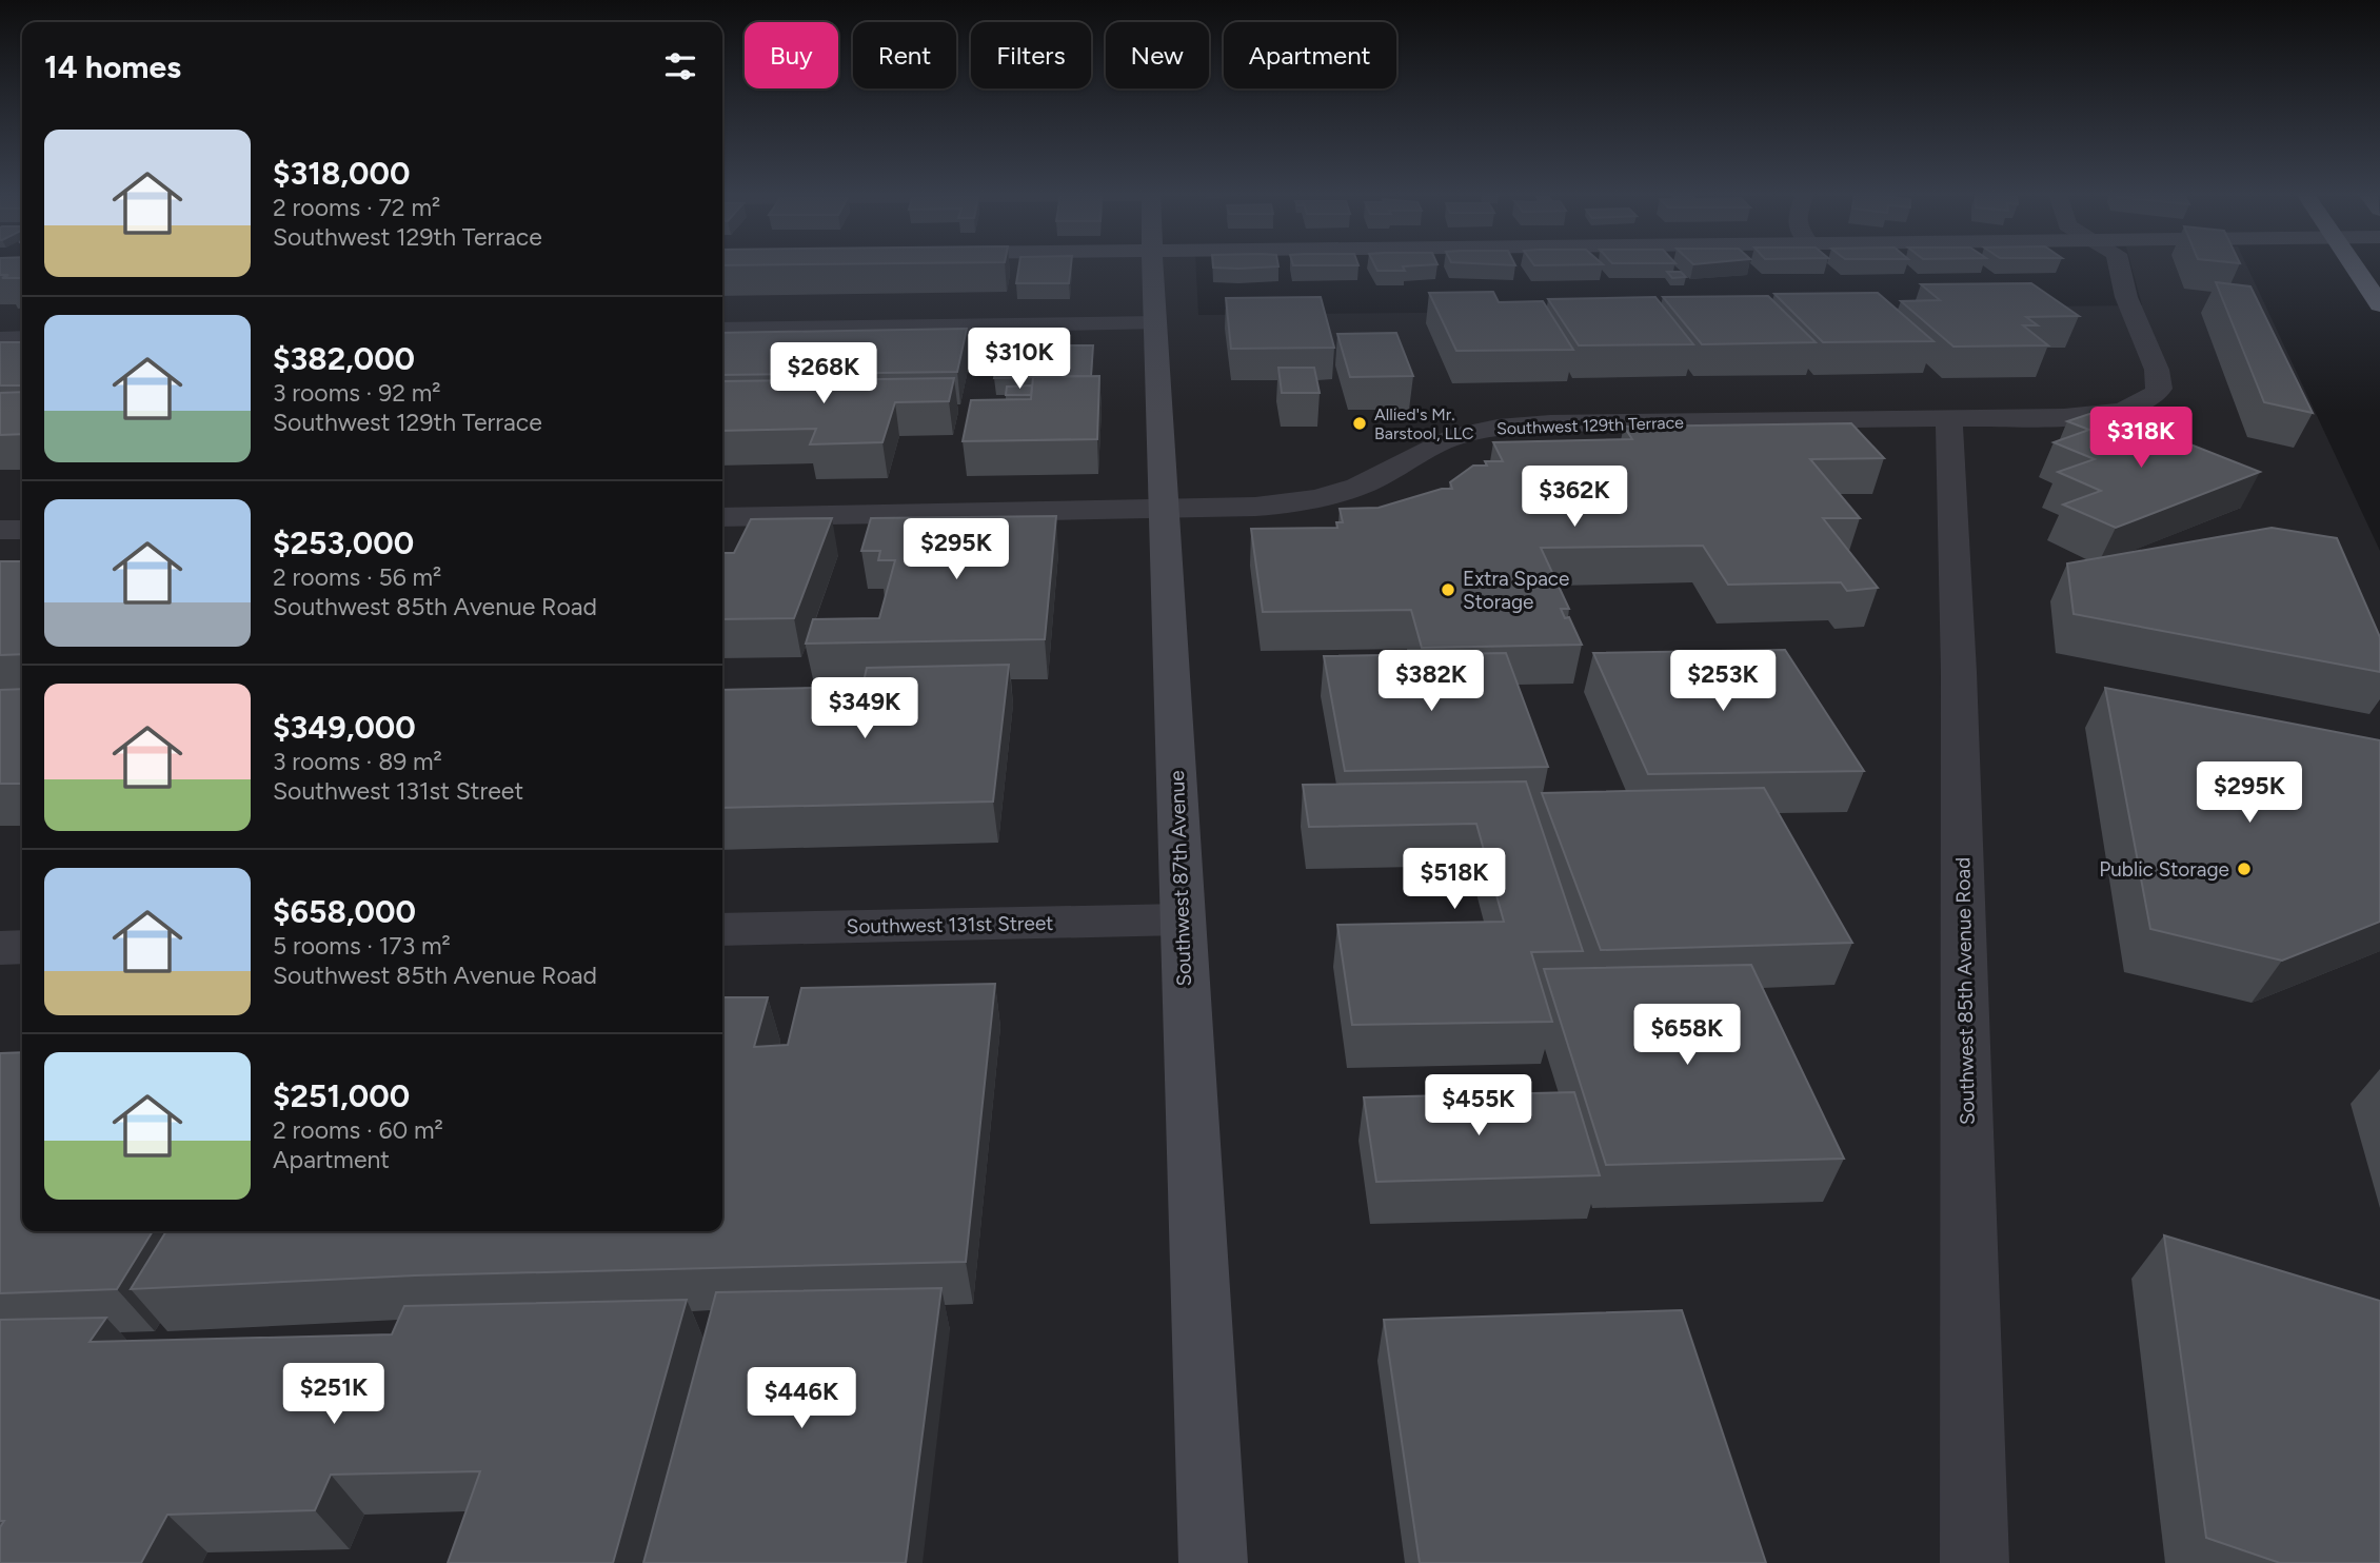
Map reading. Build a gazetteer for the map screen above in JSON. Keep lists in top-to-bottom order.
{
  "streets": {
    "street": [
      "Southwest 129th Terrace",
      "Southwest 87th Avenue",
      "Southwest 131st Street",
      "Southwest 85th Avenue Road"
    ]
  },
  "crossings": [
    ["Southwest 129th Terrace", "Southwest 87th Avenue"],
    ["Southwest 129th Terrace", "Southwest 85th Avenue Road"],
    ["Southwest 87th Avenue", "Southwest 131st Street"]
  ],
  "places": ["Allied's Mr. Barstool, LLC", "Extra Space Storage", "Public Storage"],
  "page": {
    "chip": [
      "Buy",
      "Rent",
      "Filters",
      "New",
      "Apartment"
    ],
    "heading": "14 homes",
    "list": [
      {
        "name": "$318,000",
        "note": "2 rooms · 72 m² · Southwest 129th Terrace"
      },
      {
        "name": "$382,000",
        "note": "3 rooms · 92 m² · Southwest 129th Terrace"
      },
      {
        "name": "$253,000",
        "note": "2 rooms · 56 m² · Southwest 85th Avenue Road"
      },
      {
        "name": "$349,000",
        "note": "3 rooms · 89 m² · Southwest 131st Street"
      },
      {
        "name": "$658,000",
        "note": "5 rooms · 173 m² · Southwest 85th Avenue Road"
      },
      {
        "name": "$251,000",
        "note": "2 rooms · 60 m² · Apartment"
      }
    ],
    "price": [
      "$310K",
      "$268K",
      "$318K",
      "$362K",
      "$295K",
      "$382K",
      "$253K",
      "$349K",
      "$295K",
      "$518K",
      "$658K",
      "$455K",
      "$251K",
      "$446K"
    ]
  }
}
